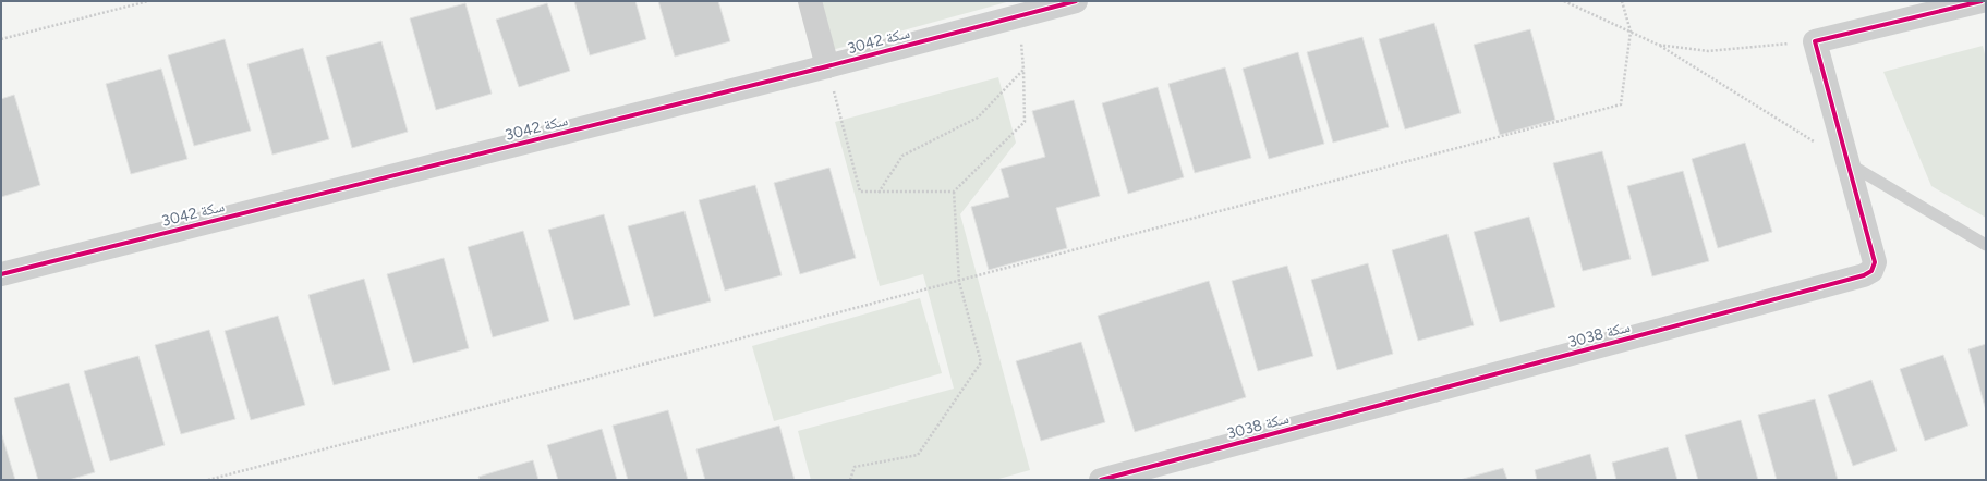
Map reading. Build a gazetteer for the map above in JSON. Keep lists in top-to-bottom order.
{
  "streets": {
    "street": ["سكة 3042", "سكة 3038"]
  }
}
